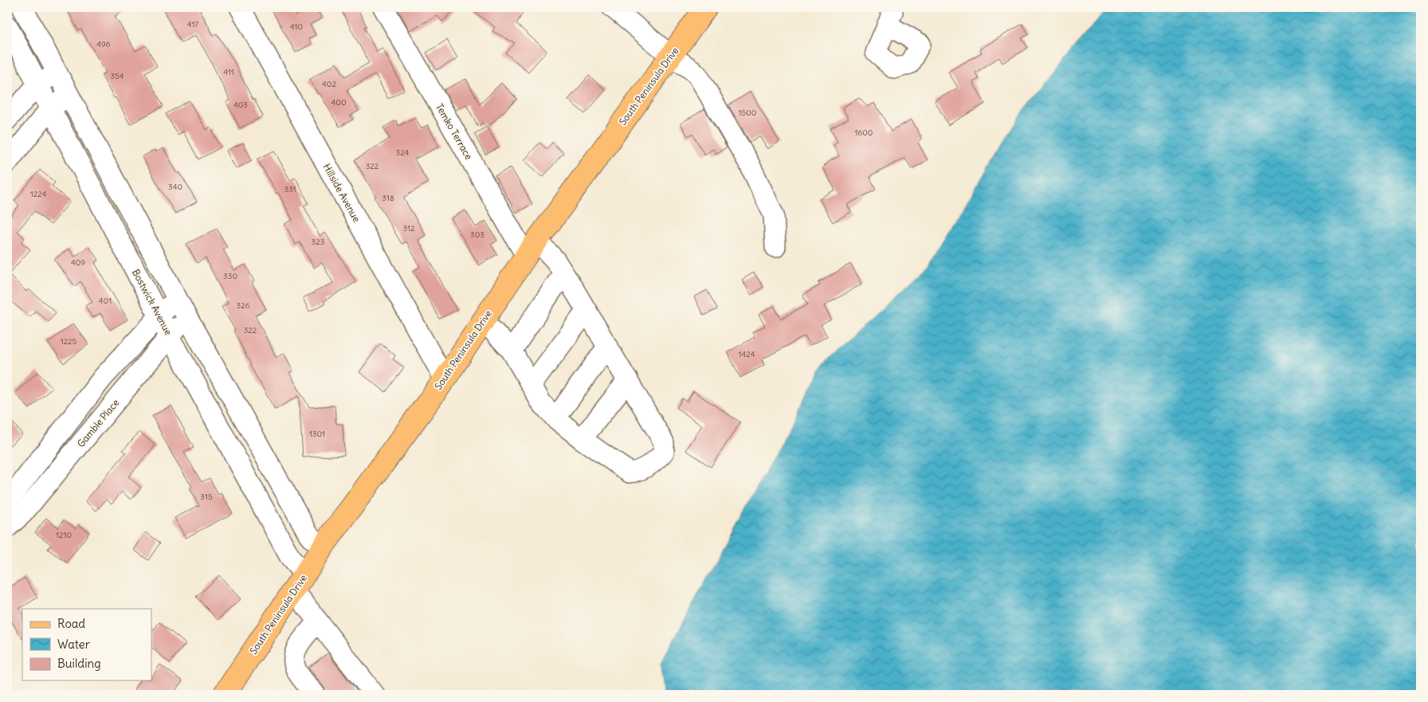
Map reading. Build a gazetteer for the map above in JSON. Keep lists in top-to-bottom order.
{
  "streets": {
    "main road": ["South Peninsula Drive"],
    "street": [
      "Temko Terrace",
      "Hillside Avenue",
      "Bostwick Avenue",
      "Gamble Place"
    ]
  },
  "crossings": [
    ["South Peninsula Drive", "Temko Terrace"],
    ["South Peninsula Drive", "Hillside Avenue"],
    ["South Peninsula Drive", "Bostwick Avenue"],
    ["Bostwick Avenue", "Gamble Place"]
  ],
  "house_numbers": [
    "417",
    "410",
    "496",
    "411",
    "354",
    "402",
    "400",
    "403",
    "1500",
    "1600",
    "324",
    "322",
    "340",
    "331",
    "1224",
    "318",
    "312",
    "303",
    "323",
    "409",
    "330",
    "401",
    "326",
    "322",
    "1225",
    "1424",
    "1301",
    "315",
    "1210"
  ],
  "legend": ["Road", "Water", "Building"]
}
